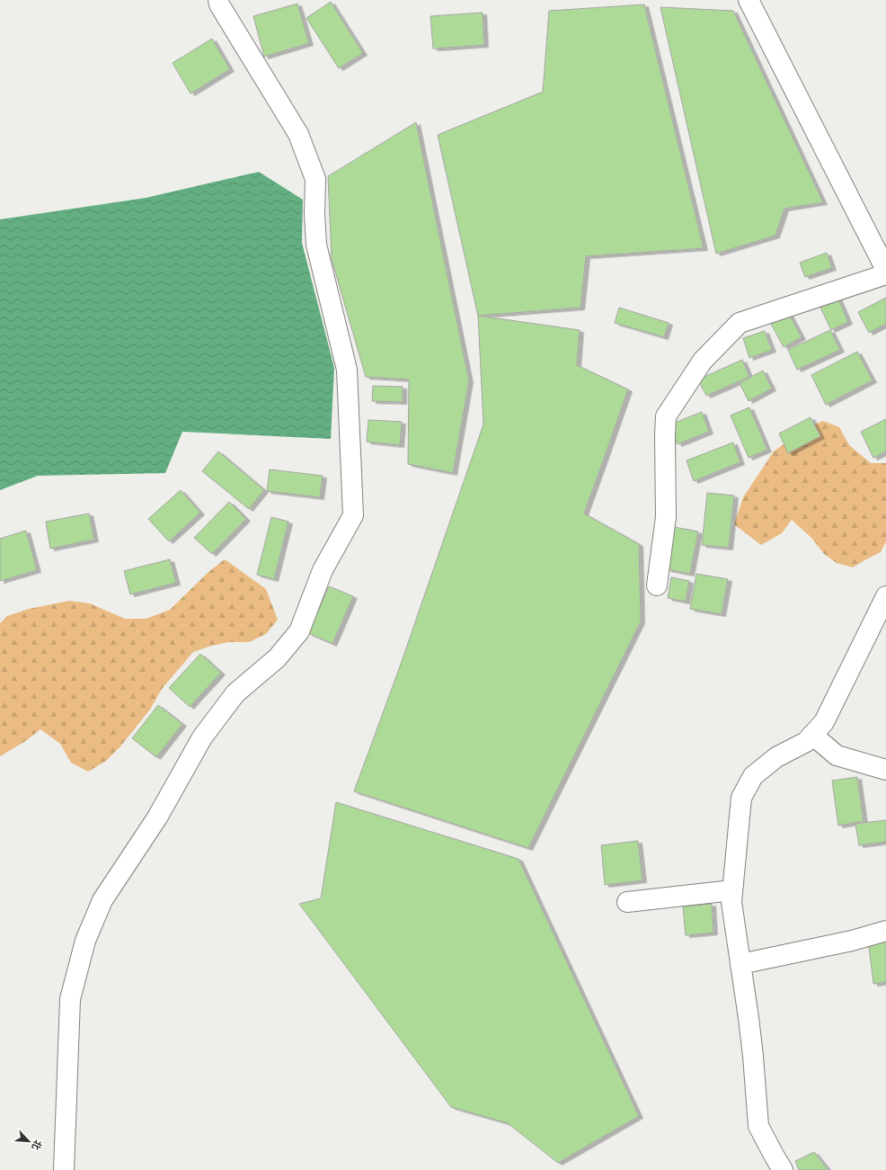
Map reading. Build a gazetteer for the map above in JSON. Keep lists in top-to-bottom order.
{
  "north": "bottom right"
}
